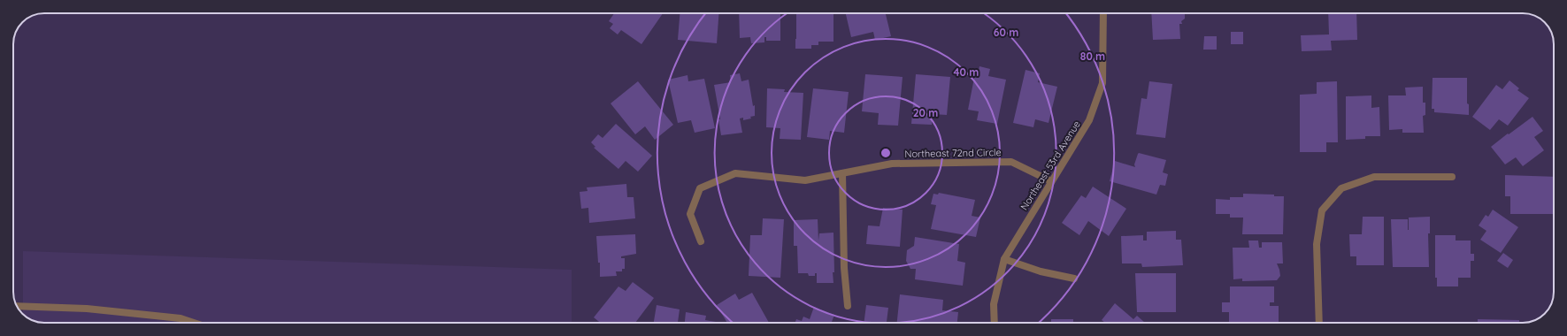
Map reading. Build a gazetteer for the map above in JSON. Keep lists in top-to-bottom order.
{
  "streets": {
    "street": ["Northeast 72nd Circle", "Northeast 53rd Avenue"]
  },
  "crossings": [
    ["Northeast 72nd Circle", "Northeast 53rd Avenue"]
  ],
  "rings": [
    "60 m",
    "80 m",
    "40 m",
    "20 m"
  ]
}
